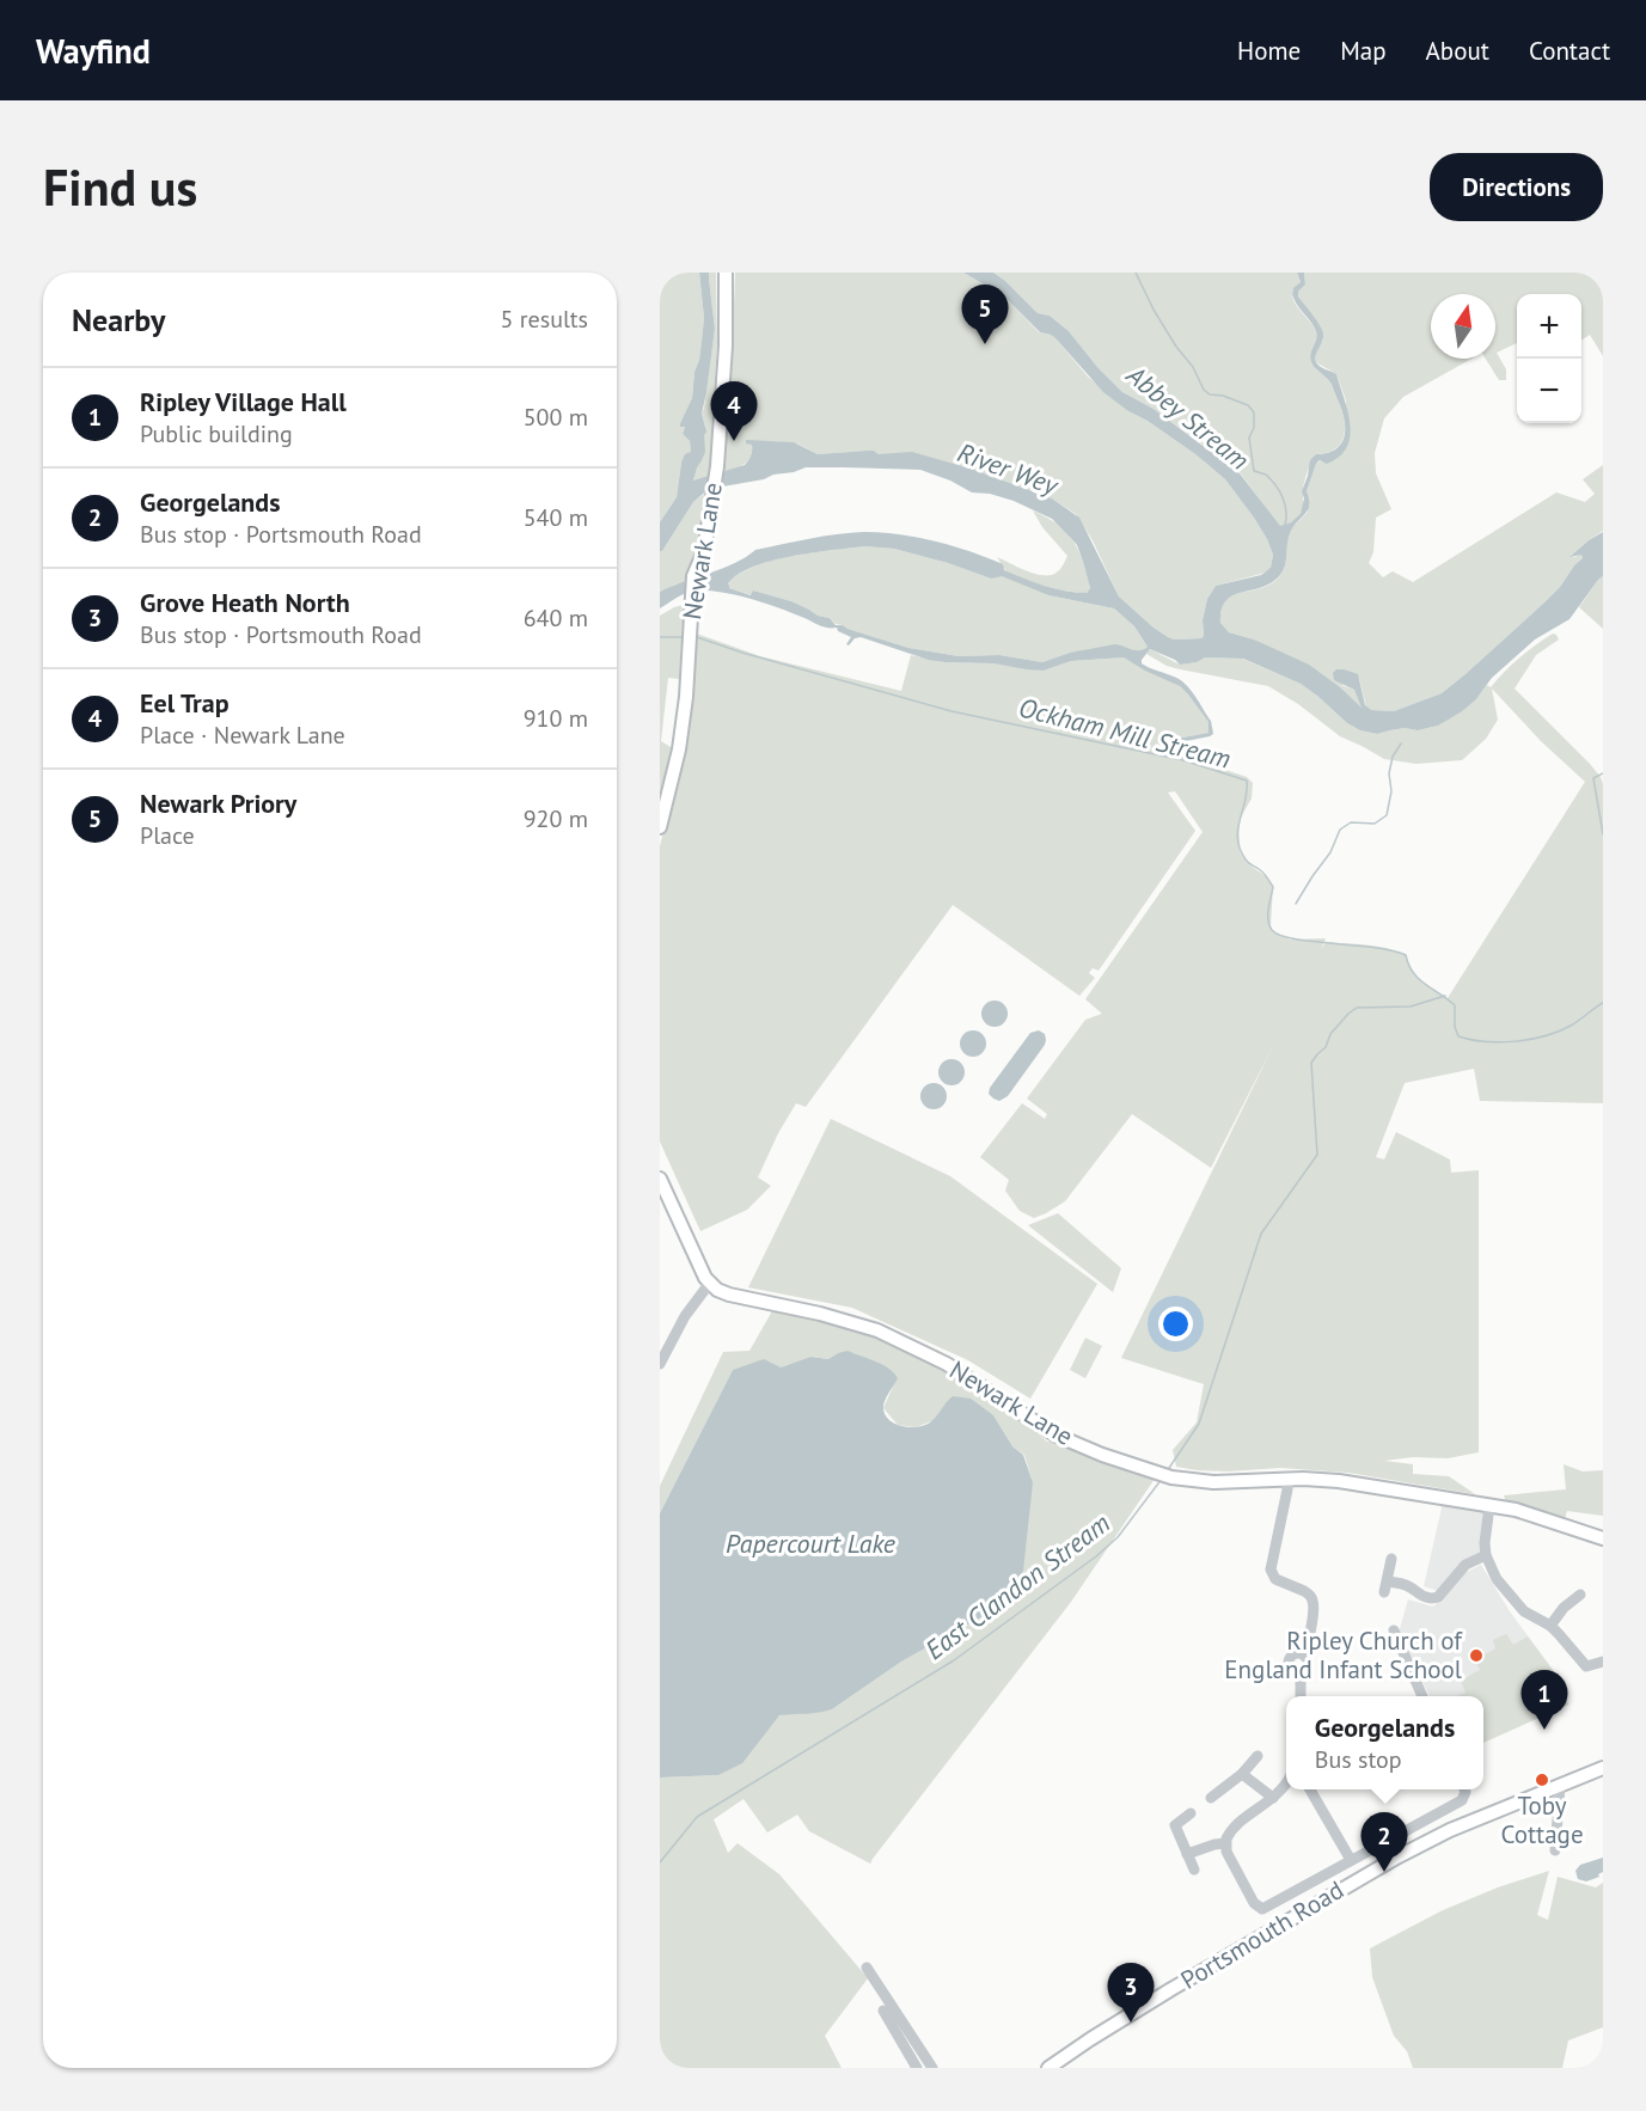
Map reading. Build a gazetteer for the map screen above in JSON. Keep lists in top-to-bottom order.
{
  "streets": {
    "main road": ["Newark Lane", "Portsmouth Road"]
  },
  "water": [
    "Abbey Stream",
    "River Wey",
    "Ockham Mill Stream",
    "Papercourt Lake",
    "East Clandon Stream"
  ],
  "places": ["Ripley Church of England Infant School", "Toby Cottage"],
  "north": "top",
  "page": {
    "header": "Wayfind",
    "nav": [
      "Home",
      "Map",
      "About",
      "Contact"
    ],
    "buttons": "Directions",
    "title": "Find us",
    "heading": ["Nearby", "5 results"],
    "pins": [
      "5",
      "4",
      "1",
      "2",
      "3"
    ],
    "map_buttons": ["+", "−"],
    "list": [
      {
        "mark": "1",
        "name": "Ripley Village Hall",
        "note": "Public building",
        "value": "500 m"
      },
      {
        "mark": "2",
        "name": "Georgelands",
        "note": "Bus stop · Portsmouth Road",
        "value": "540 m"
      },
      {
        "mark": "3",
        "name": "Grove Heath North",
        "note": "Bus stop · Portsmouth Road",
        "value": "640 m"
      },
      {
        "mark": "4",
        "name": "Eel Trap",
        "note": "Place · Newark Lane",
        "value": "910 m"
      },
      {
        "mark": "5",
        "name": "Newark Priory",
        "note": "Place",
        "value": "920 m"
      }
    ],
    "popup": ["Georgelands", "Bus stop"]
  }
}
